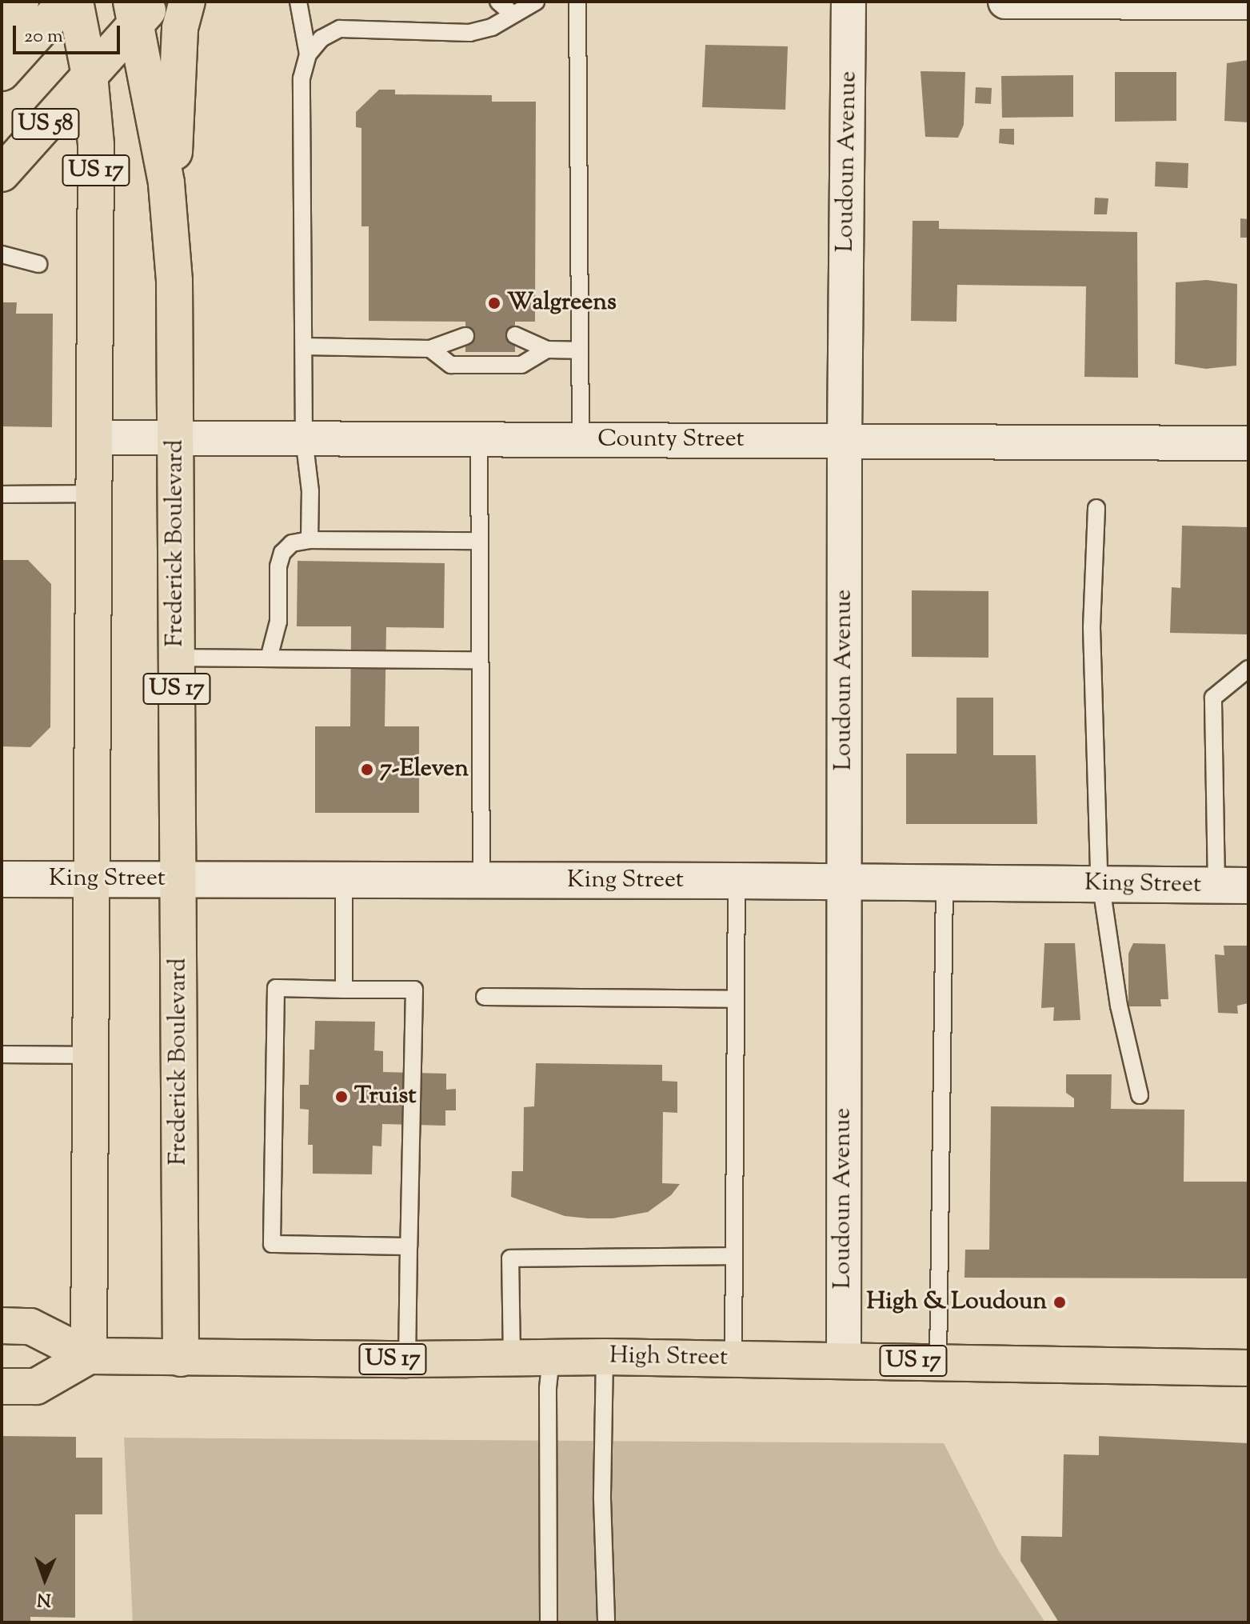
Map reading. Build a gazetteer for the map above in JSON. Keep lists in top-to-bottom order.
{
  "streets": {
    "main road": [
      "US 58",
      "US 17",
      "Frederick Boulevard",
      "High Street"
    ],
    "street": ["Loudoun Avenue", "County Street", "King Street"]
  },
  "crossings": [
    ["US 58", "US 17"],
    ["US 58", "Frederick Boulevard"],
    ["Loudoun Avenue", "County Street"],
    ["Loudoun Avenue", "King Street"],
    ["Loudoun Avenue", "High Street"],
    ["US 17", "County Street"],
    ["US 17", "King Street"],
    ["US 17", "High Street"],
    ["County Street", "Frederick Boulevard"],
    ["Frederick Boulevard", "King Street"],
    ["Frederick Boulevard", "High Street"]
  ],
  "places": [
    "Walgreens",
    "7-Eleven",
    "Truist",
    "High & Loudoun"
  ],
  "scale_bar": "20 m",
  "north": "bottom"
}
